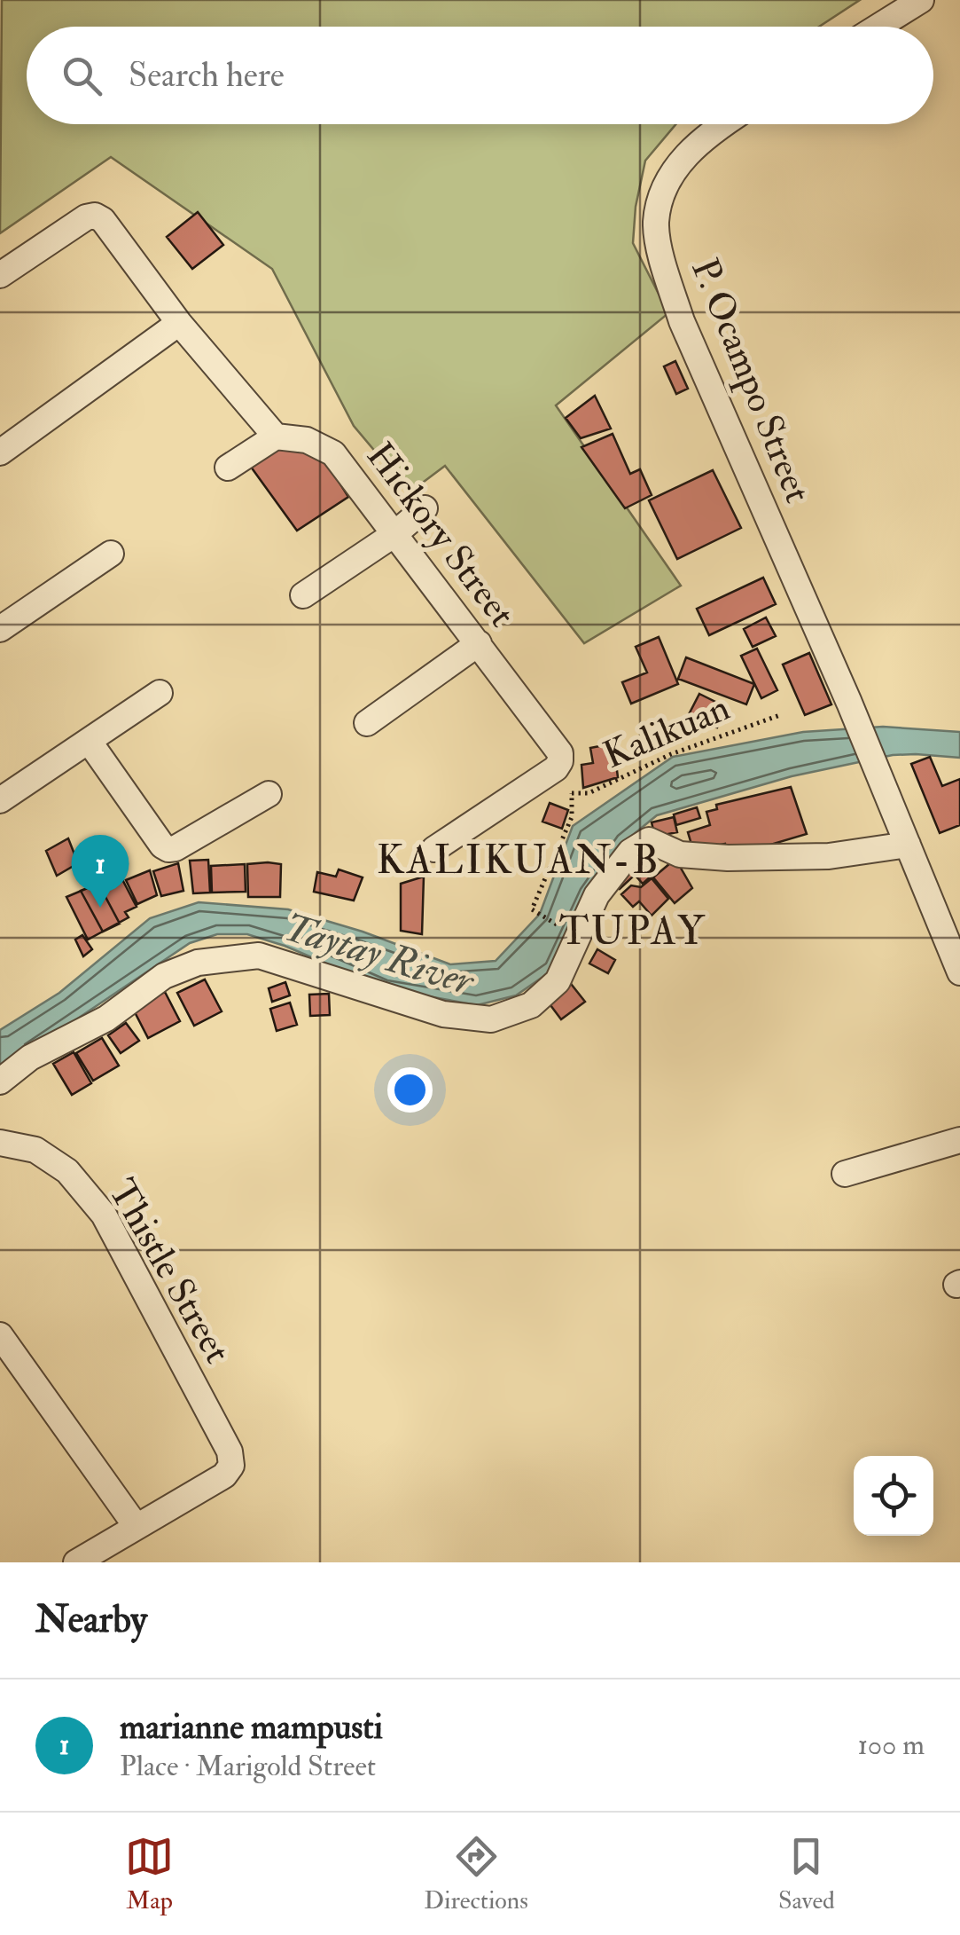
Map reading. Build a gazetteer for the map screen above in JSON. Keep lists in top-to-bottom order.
{
  "streets": {
    "street": ["P. Ocampo Street", "Hickory Street", "Thistle Street"],
    "path": ["Kalikuan"]
  },
  "districts": ["KALIKUAN-B", "TUPAY"],
  "water": ["Taytay River"],
  "page": {
    "search": "Search here",
    "pins": "1",
    "heading": "Nearby",
    "list": [
      {
        "mark": "1",
        "name": "marianne mampusti",
        "note": "Place · Marigold Street",
        "value": "100 m"
      }
    ],
    "nav": ["Map", "Directions", "Saved"]
  }
}
